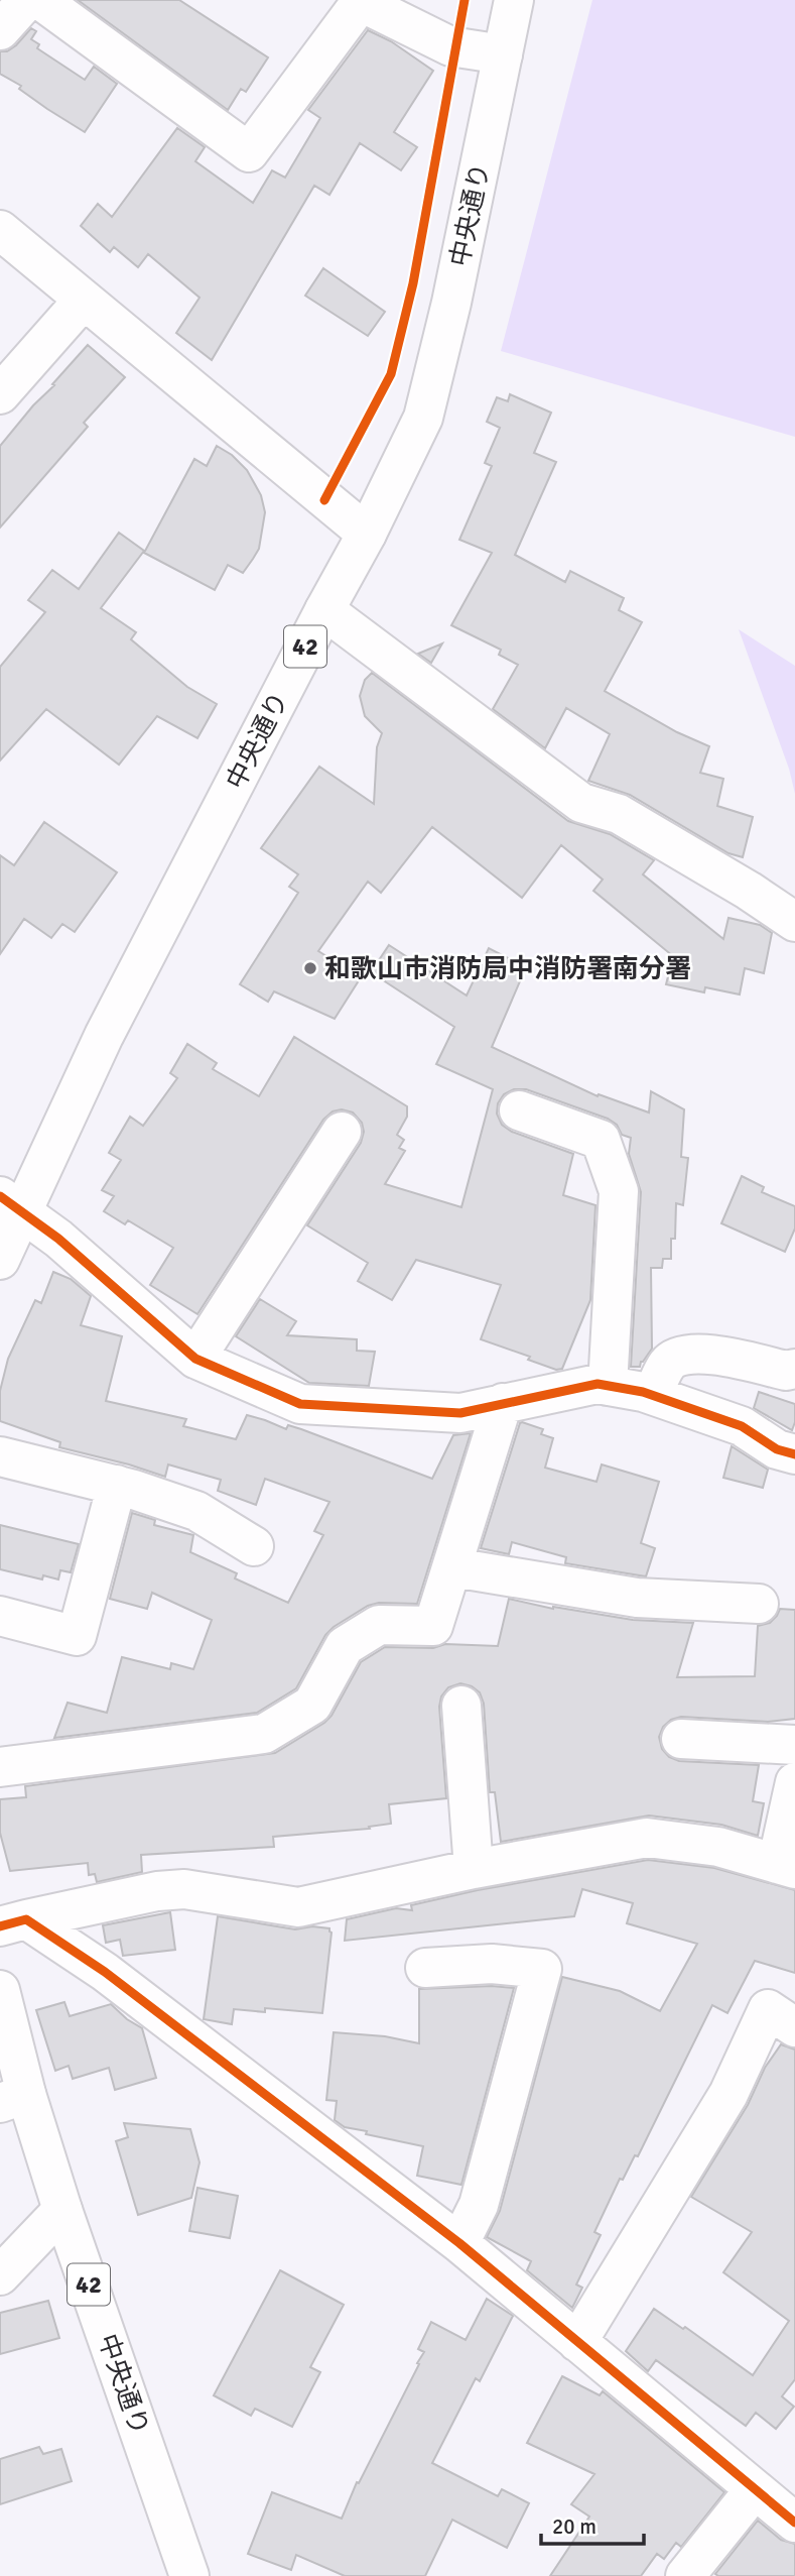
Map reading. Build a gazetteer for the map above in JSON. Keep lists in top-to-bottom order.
{
  "streets": {
    "main road": ["中央通り", "42"]
  },
  "places": ["和歌山市消防局中消防署南分署"],
  "scale_bar": "20 m"
}
